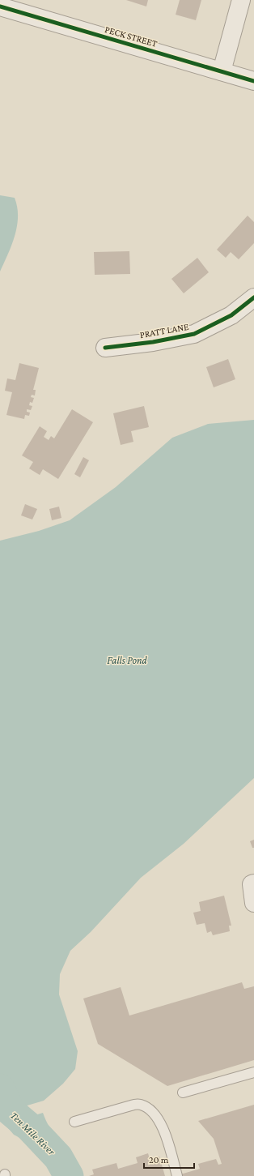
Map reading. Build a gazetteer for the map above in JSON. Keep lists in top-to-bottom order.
{
  "streets": {
    "street": ["PECK STREET", "PRATT LANE"]
  },
  "water": ["Falls Pond", "Ten Mile River"],
  "scale_bar": "20 m"
}
